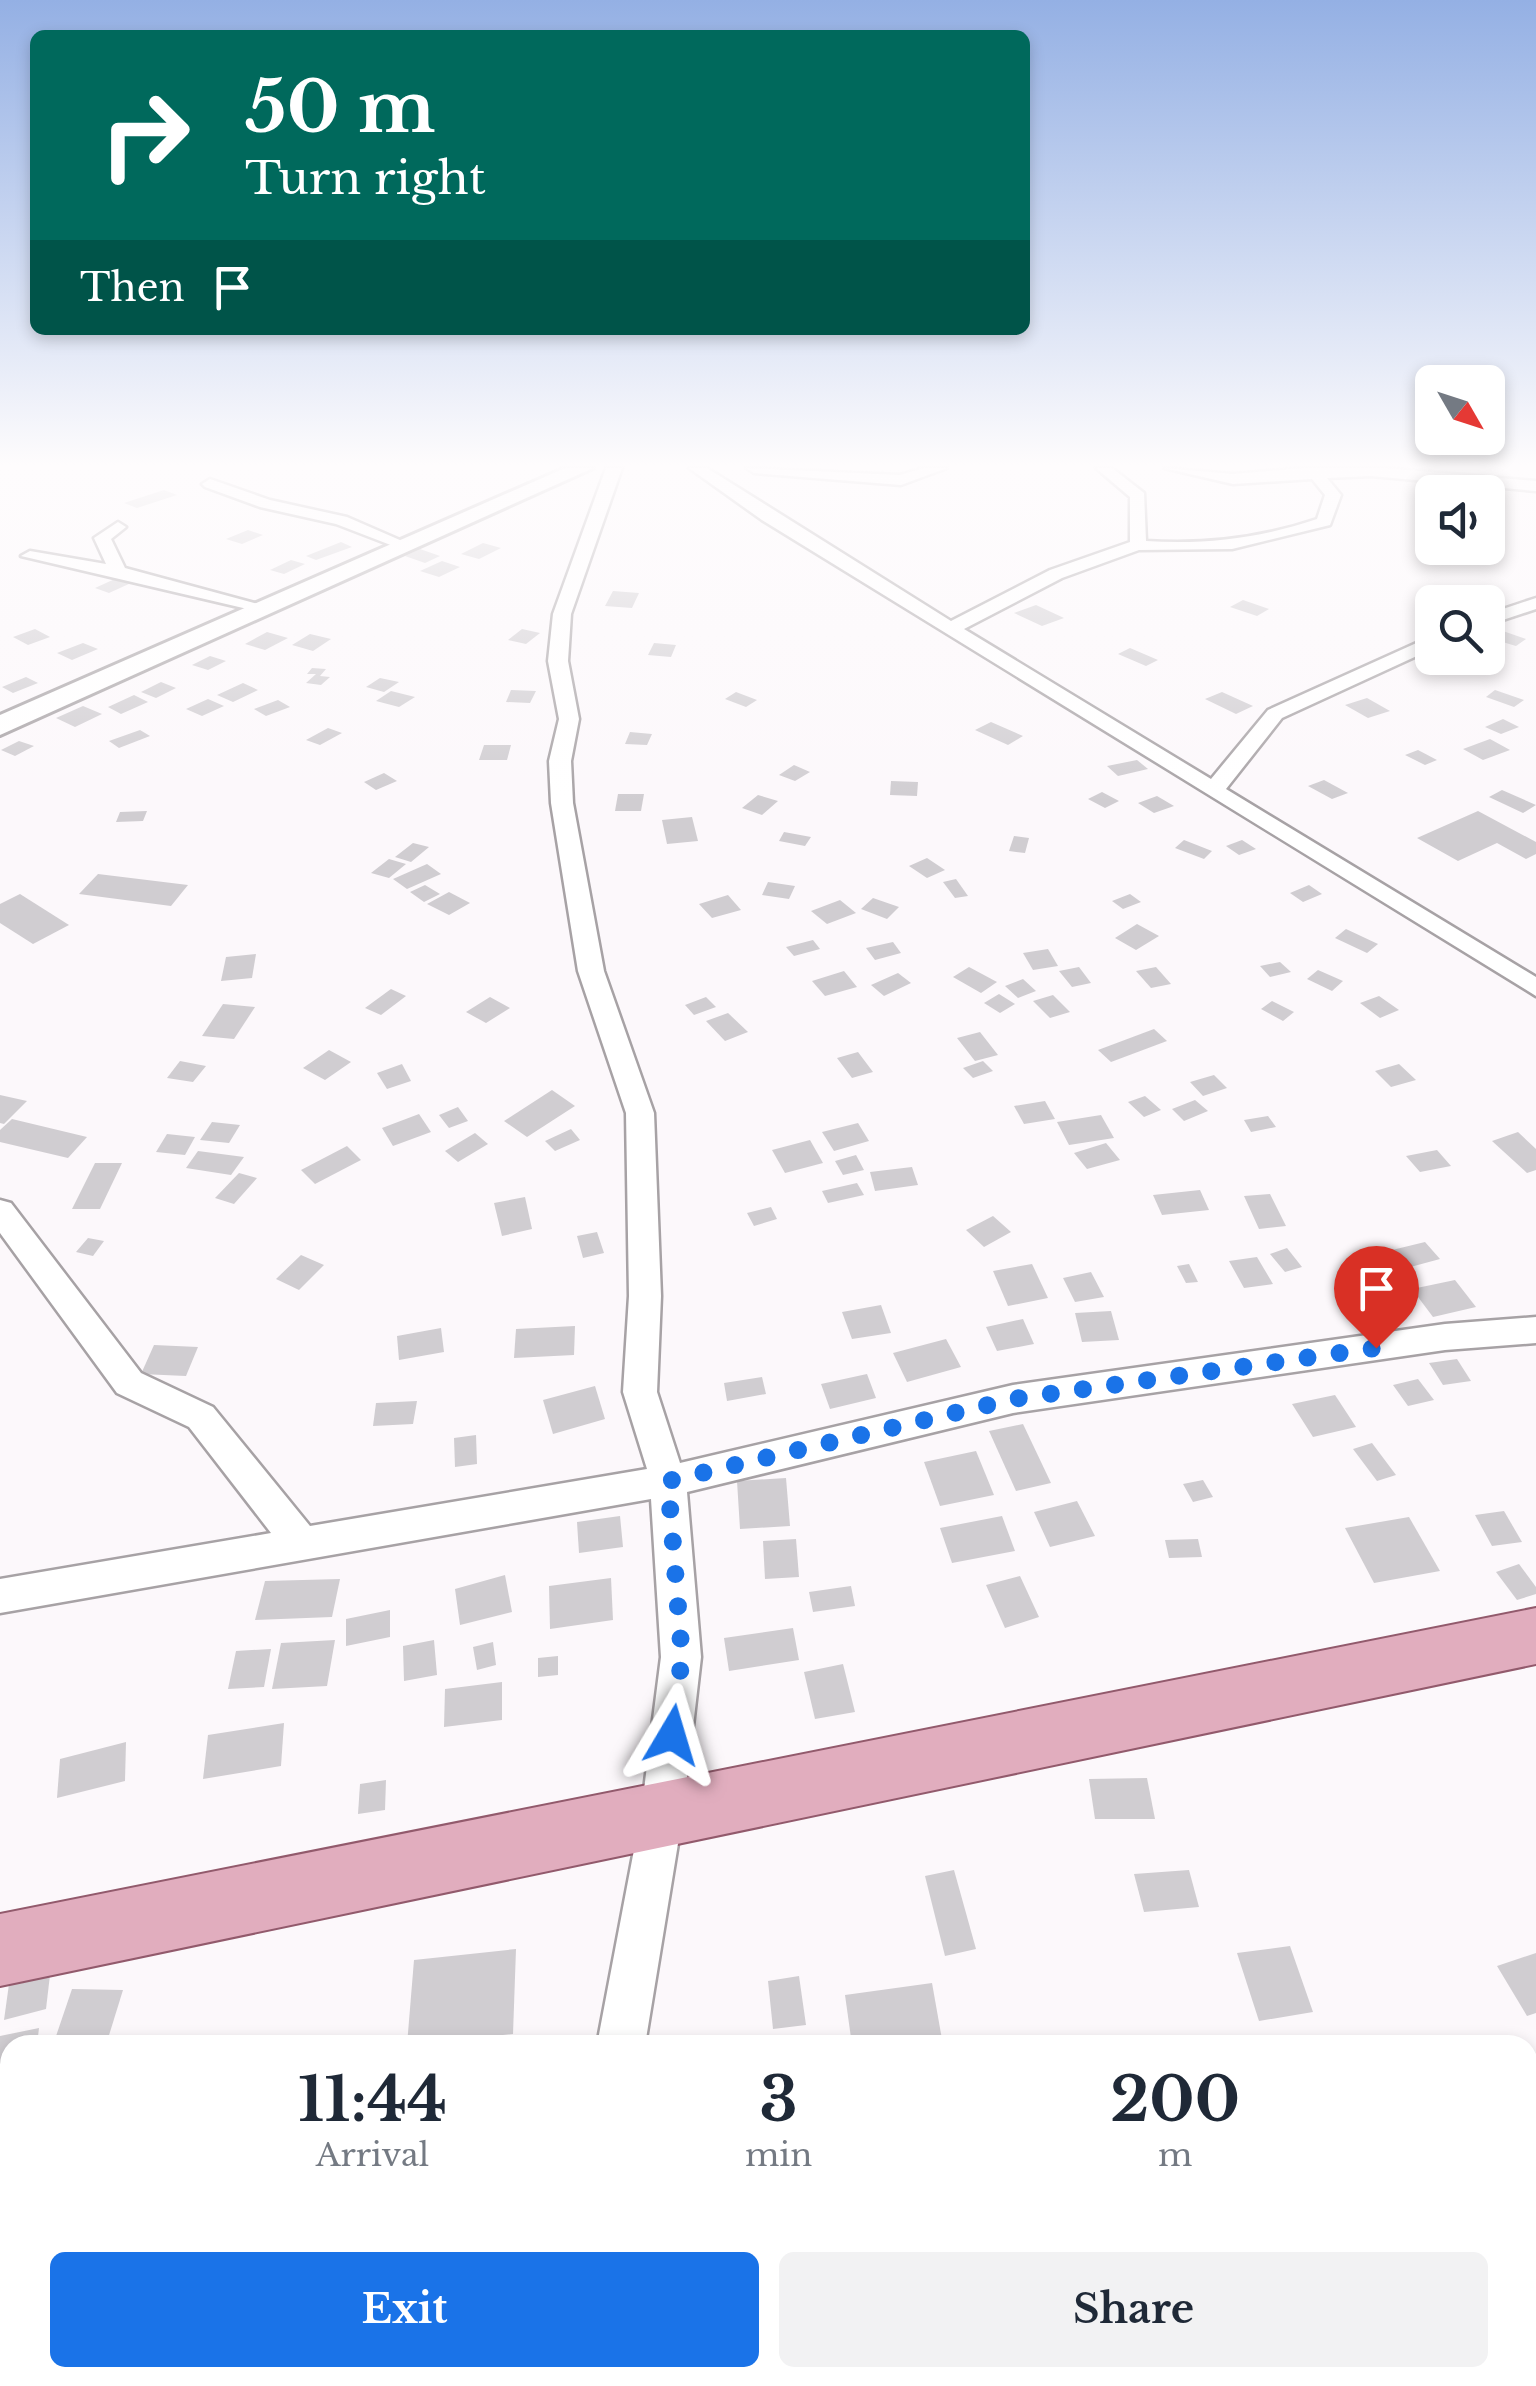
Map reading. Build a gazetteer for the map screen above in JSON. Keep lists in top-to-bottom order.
{
  "north": "bottom right",
  "page": {
    "turn": ["50 m", "Turn right"],
    "then": "Then",
    "eta": [
      "11:44",
      "Arrival",
      "3",
      "min",
      "200",
      "m"
    ],
    "buttons": ["Exit", "Share"]
  }
}
